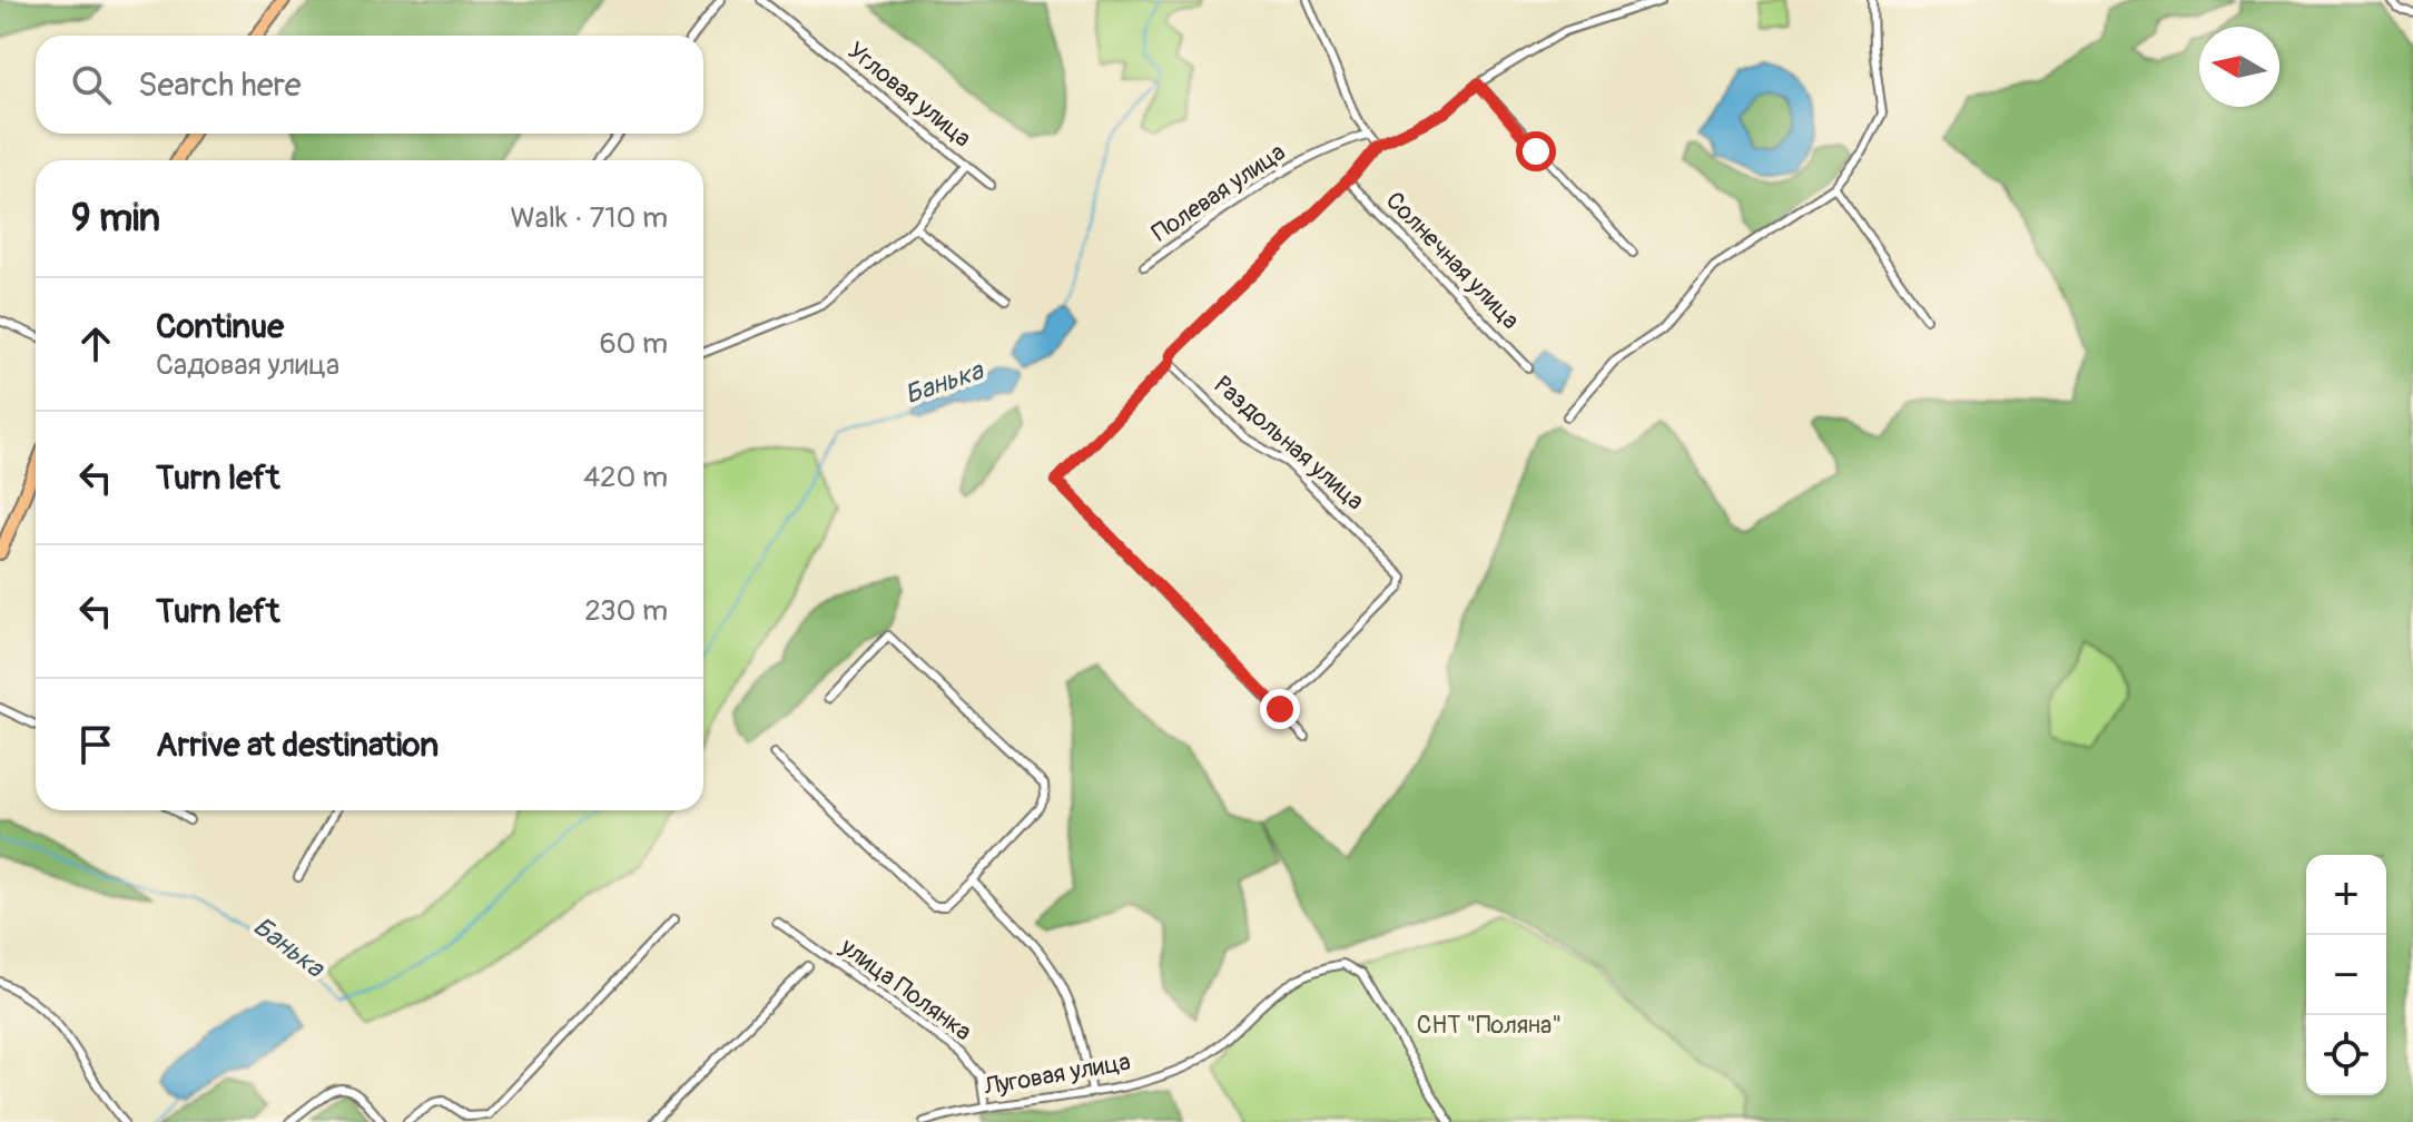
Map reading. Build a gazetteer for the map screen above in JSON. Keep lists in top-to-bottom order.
{
  "streets": {
    "street": [
      "Угловая улица",
      "Полевая улица",
      "Солнечная улица",
      "Раздольная улица",
      "улица Полянка",
      "Луговая улица"
    ]
  },
  "crossings": [
    ["улица Полянка", "Луговая улица"]
  ],
  "water": ["Банька"],
  "parks": ["СНТ \"Поляна\""],
  "north": "left",
  "page": {
    "search": "Search here",
    "heading": ["9 min", "Walk · 710 m"],
    "list": [
      ["Continue", "Садовая улица", "60 m"],
      ["Turn left", "420 m"],
      ["Turn left", "230 m"],
      "Arrive at destination"
    ],
    "map_buttons": ["+", "−"]
  }
}
